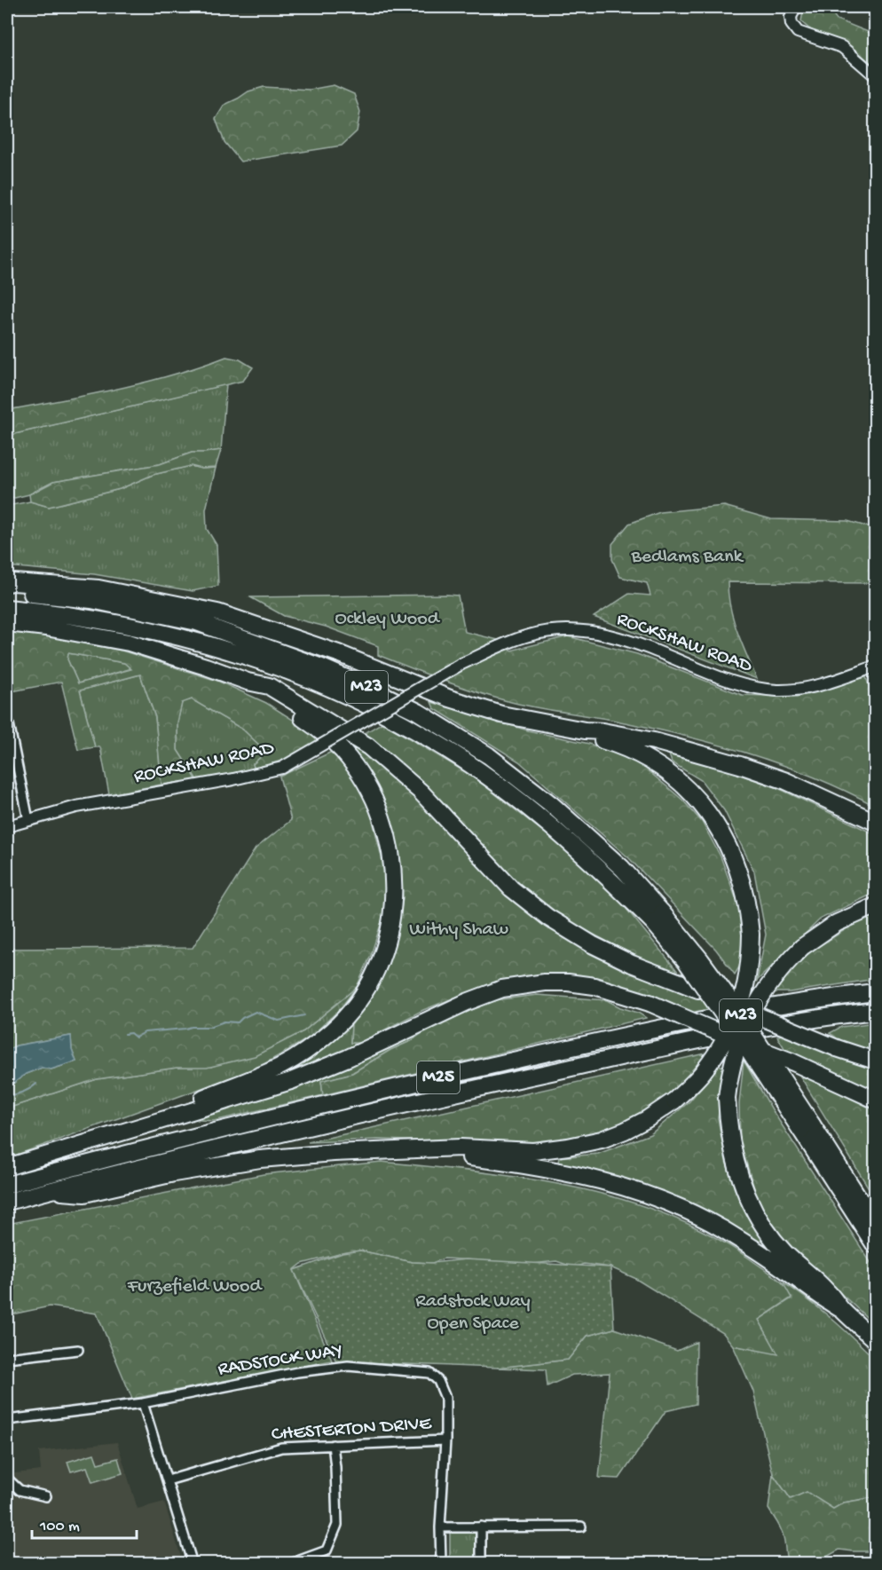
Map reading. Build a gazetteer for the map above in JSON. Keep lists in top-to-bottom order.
{
  "streets": {
    "highway": ["M23", "M25"],
    "street": ["ROCKSHAW ROAD", "RADSTOCK WAY", "CHESTERTON DRIVE"]
  },
  "crossings": [
    ["RADSTOCK WAY", "CHESTERTON DRIVE"]
  ],
  "parks": [
    "Bedlams Bank",
    "Ockley Wood",
    "Withy Shaw",
    "Furzefield Wood",
    "Radstock Way Open Space"
  ],
  "scale_bar": "100 m"
}
